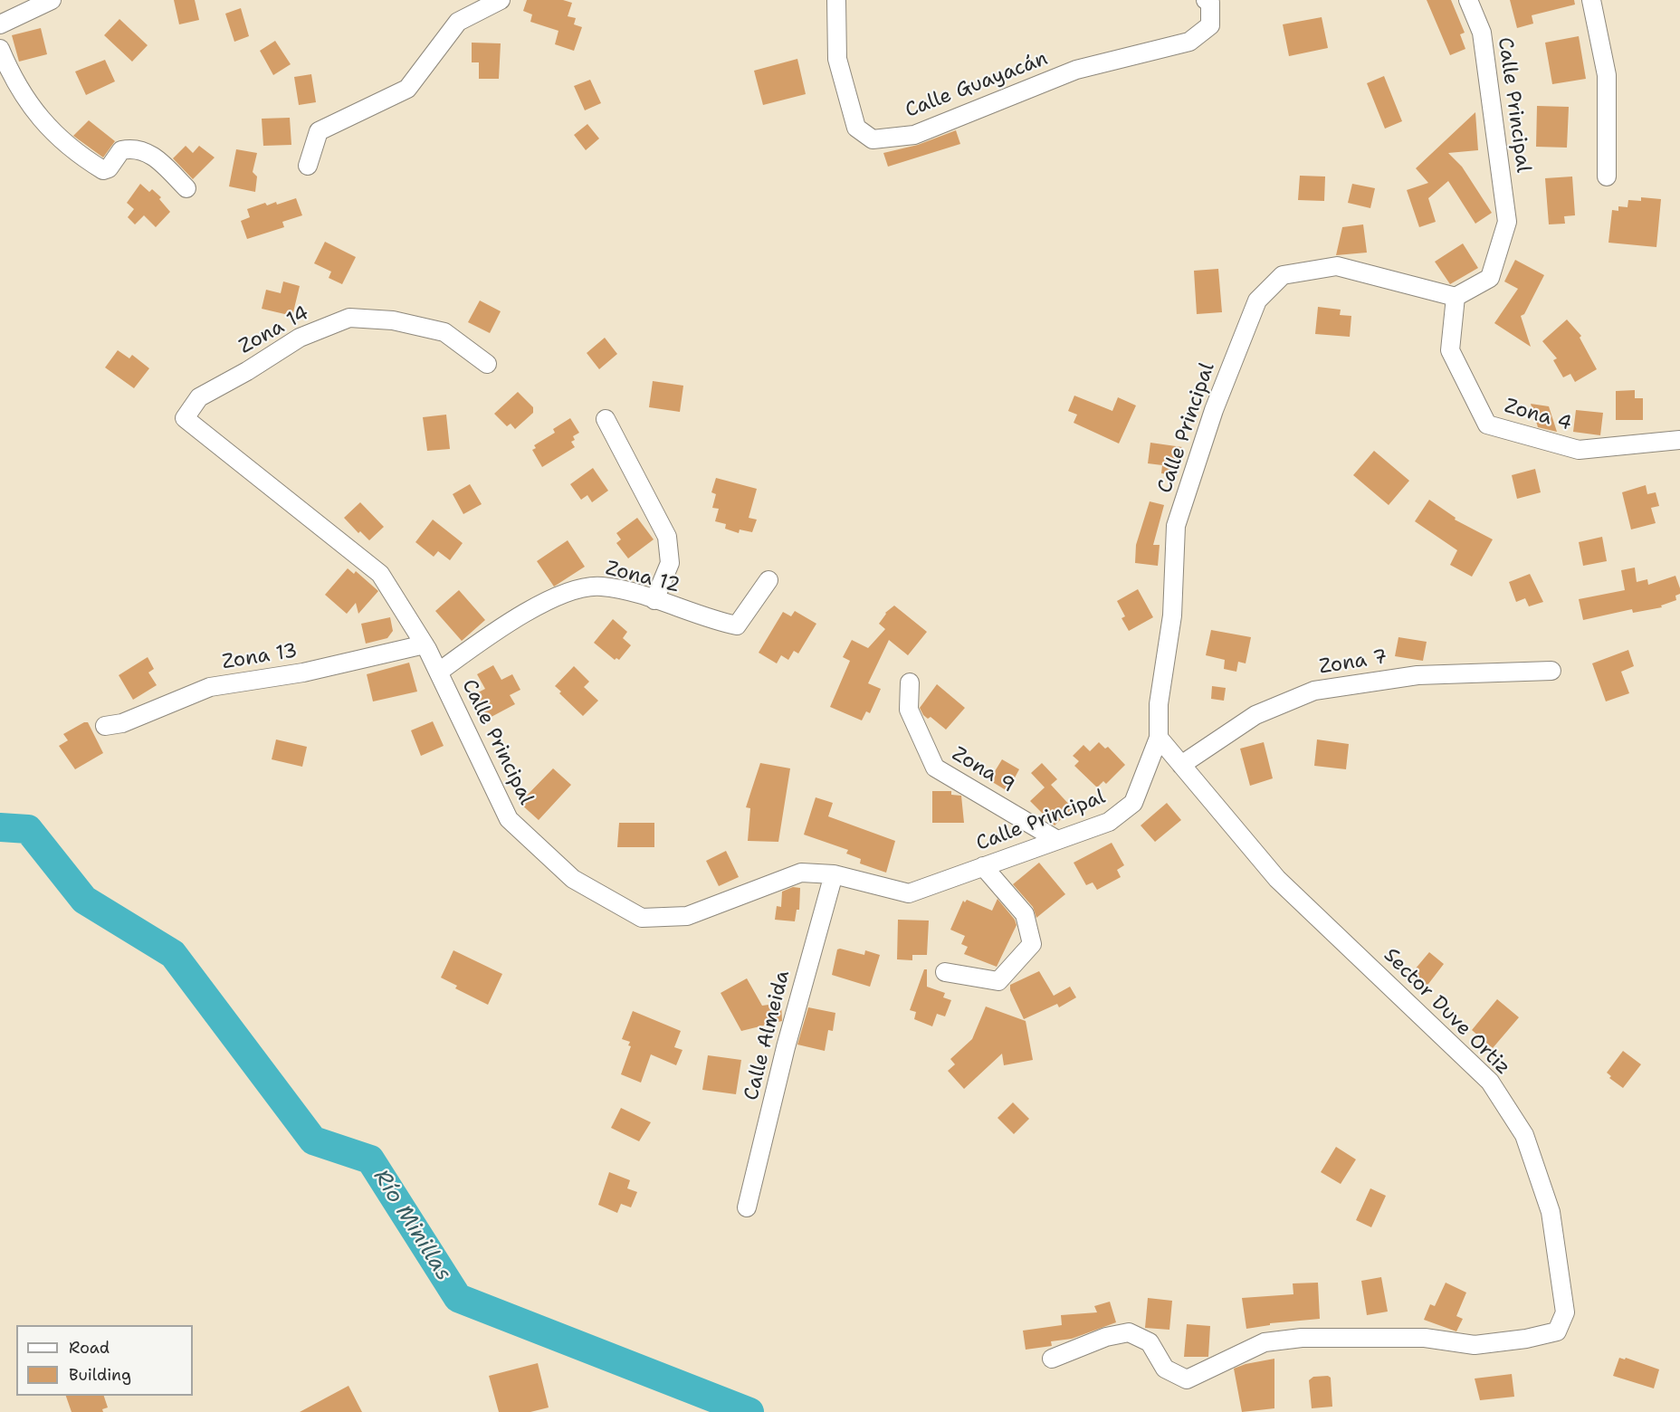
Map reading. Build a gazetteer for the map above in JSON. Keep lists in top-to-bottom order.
{
  "streets": {
    "street": [
      "Calle Guayacán",
      "Calle Principal",
      "Zona 14",
      "Zona 4",
      "Zona 12",
      "Zona 13",
      "Zona 7",
      "Zona 9",
      "Sector Duve Ortiz",
      "Calle Almeida"
    ]
  },
  "crossings": [
    ["Calle Principal", "Zona 14"],
    ["Calle Principal", "Zona 4"],
    ["Calle Principal", "Zona 12"],
    ["Calle Principal", "Zona 13"],
    ["Calle Principal", "Zona 9"],
    ["Calle Principal", "Sector Duve Ortiz"],
    ["Calle Principal", "Calle Almeida"],
    ["Zona 7", "Sector Duve Ortiz"]
  ],
  "water": ["Río Minillas"],
  "legend": ["Road", "Building"]
}
